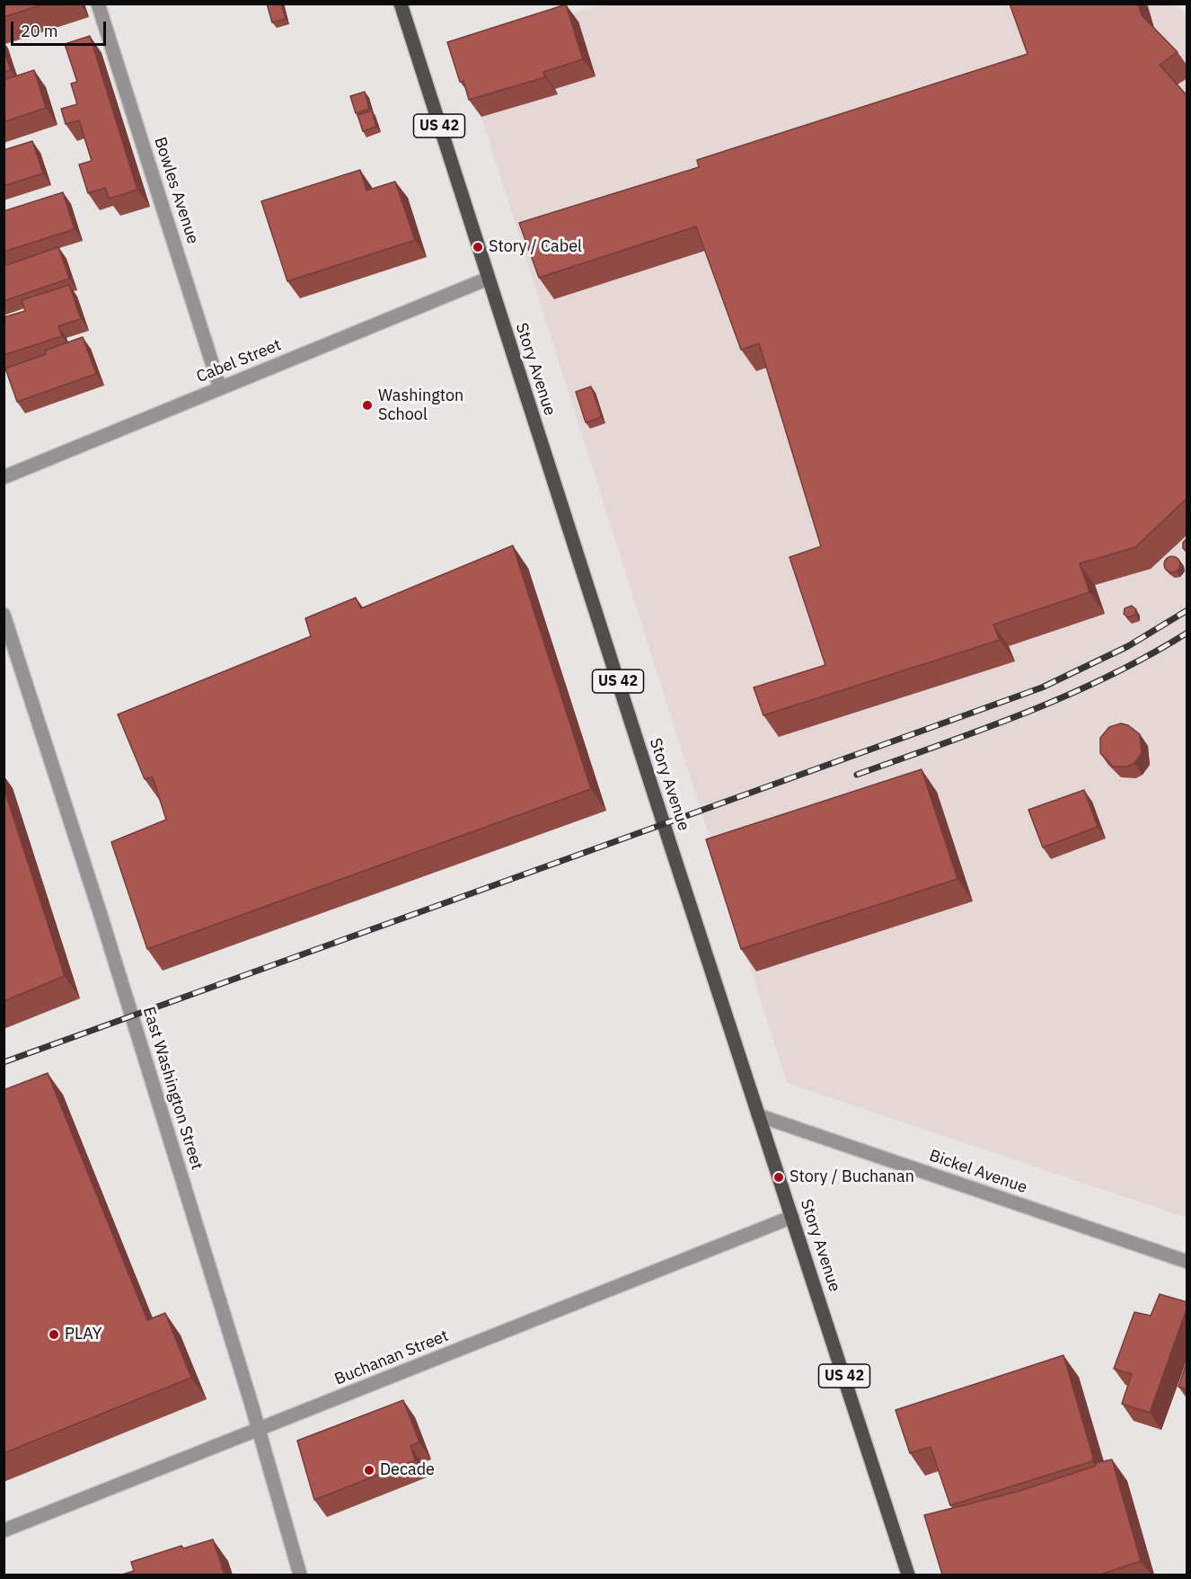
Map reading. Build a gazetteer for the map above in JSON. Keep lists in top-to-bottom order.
{
  "streets": {
    "main road": ["US 42", "Story Avenue"],
    "street": [
      "Bowles Avenue",
      "Cabel Street",
      "East Washington Street",
      "Bickel Avenue",
      "Buchanan Street"
    ]
  },
  "crossings": [
    ["Bowles Avenue", "Cabel Street"],
    ["Cabel Street", "Story Avenue"],
    ["Story Avenue", "Bickel Avenue"],
    ["Story Avenue", "Buchanan Street"],
    ["East Washington Street", "Buchanan Street"]
  ],
  "places": [
    "Story / Cabel",
    "Washington School",
    "Story / Buchanan",
    "PLAY",
    "Decade"
  ],
  "scale_bar": "20 m"
}
